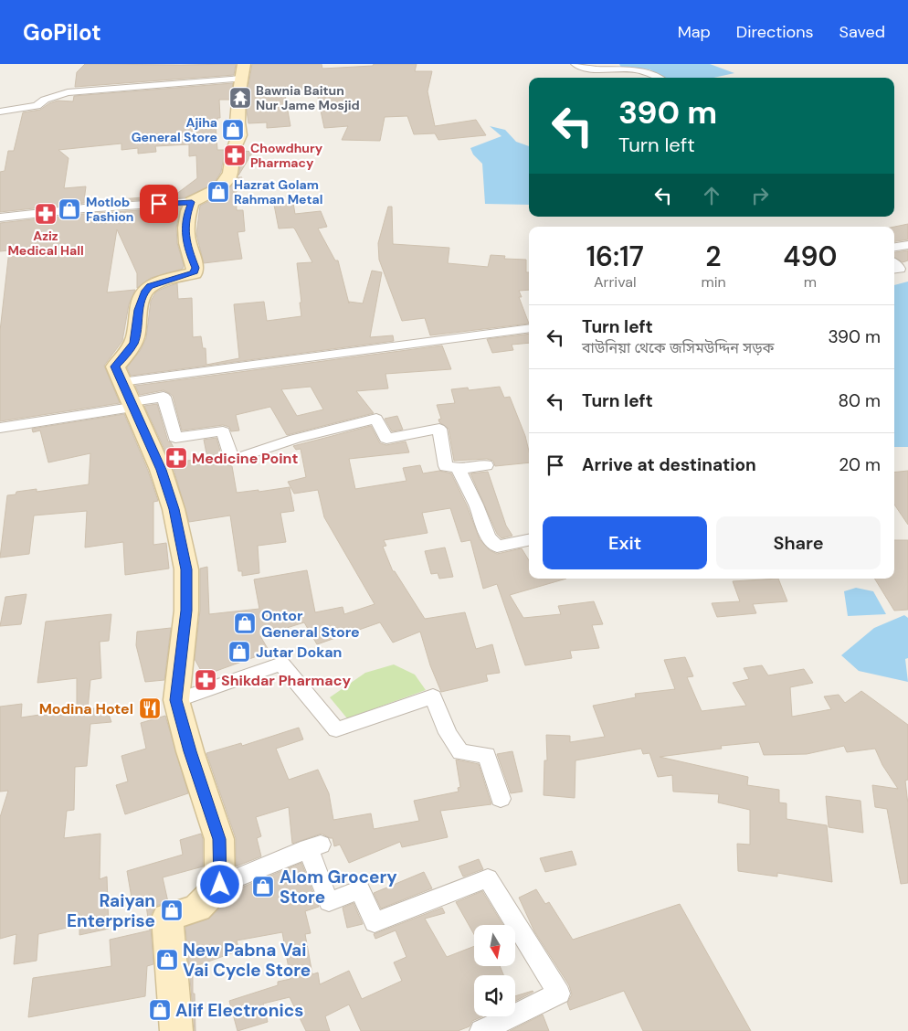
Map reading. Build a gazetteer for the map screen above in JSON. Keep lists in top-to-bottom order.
{
  "places": {
    "temple": ["Bawnia Baitun Nur Jame Mosjid"],
    "shop": [
      "Ajiha General Store",
      "Hazrat Golam Rahman Metal",
      "Motlob Fashion",
      "Ontor General Store",
      "Jutar Dokan",
      "Alom Grocery Store",
      "Raiyan Enterprise",
      "New Pabna Vai Vai Cycle Store",
      "Alif Electronics"
    ],
    "pharmacy": [
      "Chowdhury Pharmacy",
      "Aziz Medical Hall",
      "Medicine Point",
      "Shikdar Pharmacy"
    ],
    "restaurant": ["Modina Hotel"]
  },
  "north": "bottom",
  "page": {
    "header": "GoPilot",
    "nav": ["Map", "Directions", "Saved"],
    "turn": ["390 m", "Turn left"],
    "eta": [
      "16:17",
      "Arrival",
      "2",
      "min",
      "490",
      "m"
    ],
    "list": [
      {
        "name": "Turn left",
        "note": "বাউনিয়া থেকে জসিমউদ্দিন সড়ক",
        "value": "390 m"
      },
      {
        "name": "Turn left",
        "value": "80 m"
      },
      {
        "name": "Arrive at destination",
        "value": "20 m"
      }
    ],
    "buttons": ["Exit", "Share"]
  }
}
